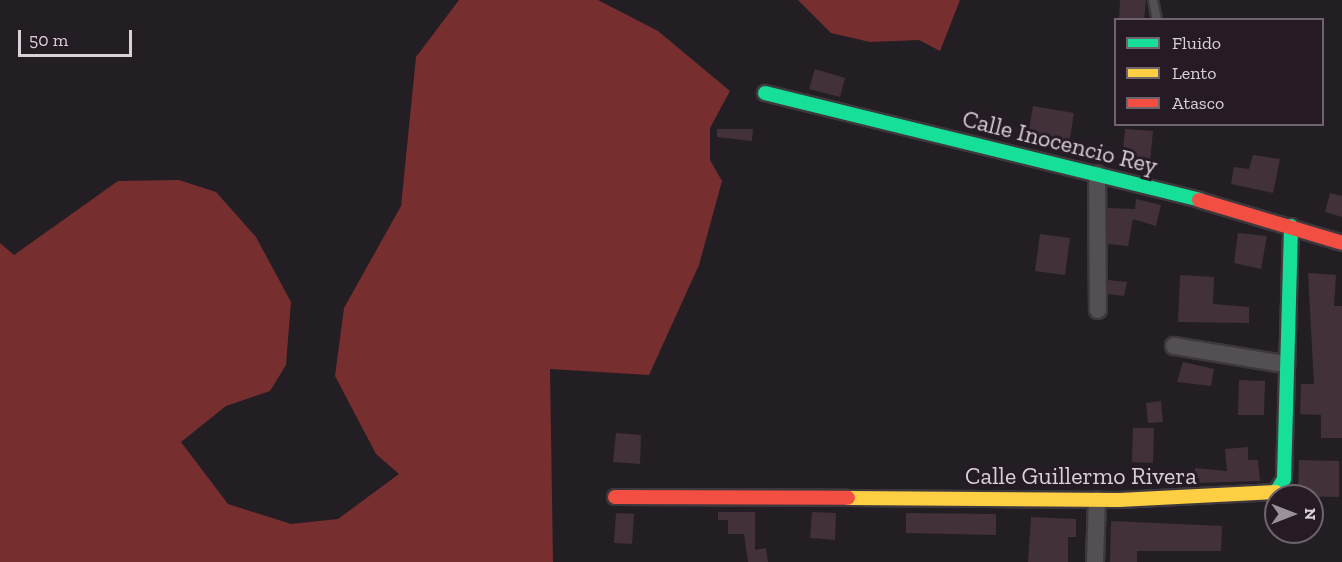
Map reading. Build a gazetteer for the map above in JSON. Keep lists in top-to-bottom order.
{
  "streets": {
    "street": ["Calle Inocencio Rey", "Calle Guillermo Rivera"]
  },
  "crossings": [
    ["Calle Inocencio Rey", "Calle Guillermo Rivera"]
  ],
  "legend": ["Fluido", "Lento", "Atasco"],
  "scale_bar": "50 m",
  "north": "right"
}
